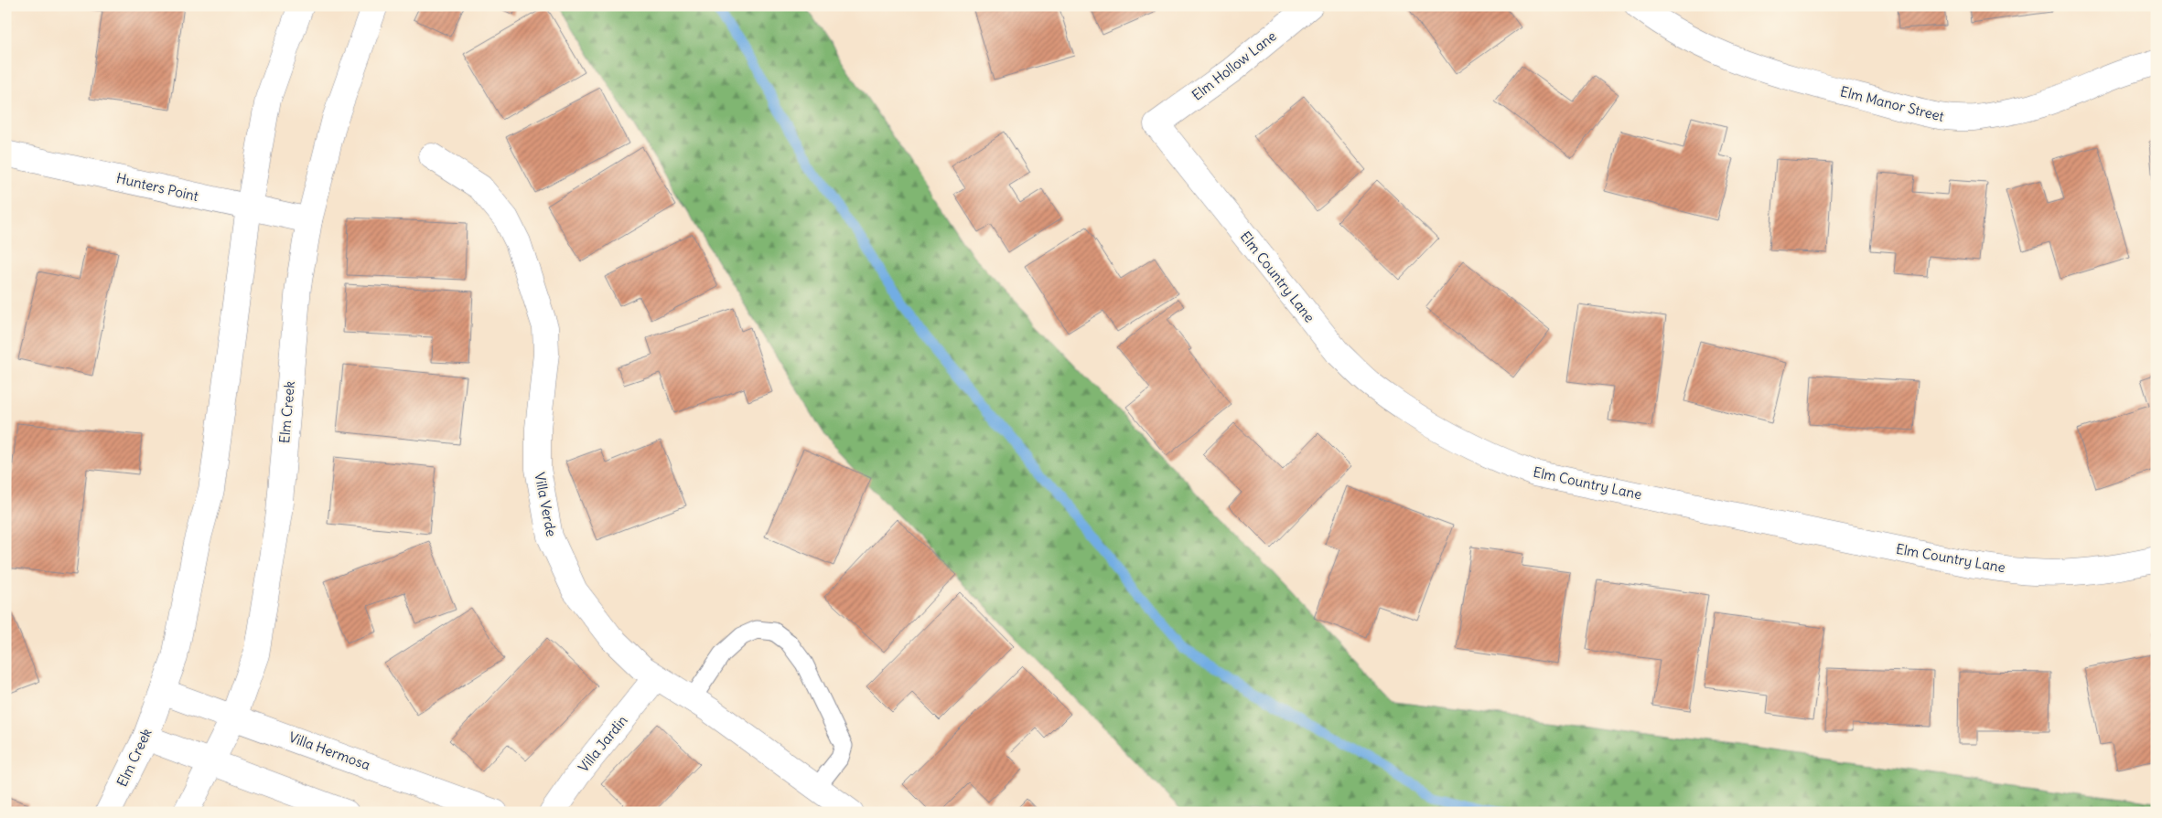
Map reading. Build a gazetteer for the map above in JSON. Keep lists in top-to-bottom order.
{
  "streets": {
    "street": [
      "Elm Hollow Lane",
      "Elm Manor Street",
      "Hunters Point",
      "Elm Country Lane",
      "Elm Creek",
      "Villa Verde",
      "Villa Jardin",
      "Villa Hermosa"
    ]
  },
  "crossings": [
    ["Elm Hollow Lane", "Elm Country Lane"],
    ["Hunters Point", "Elm Creek"],
    ["Elm Creek", "Villa Hermosa"],
    ["Villa Verde", "Villa Jardin"]
  ]
}
